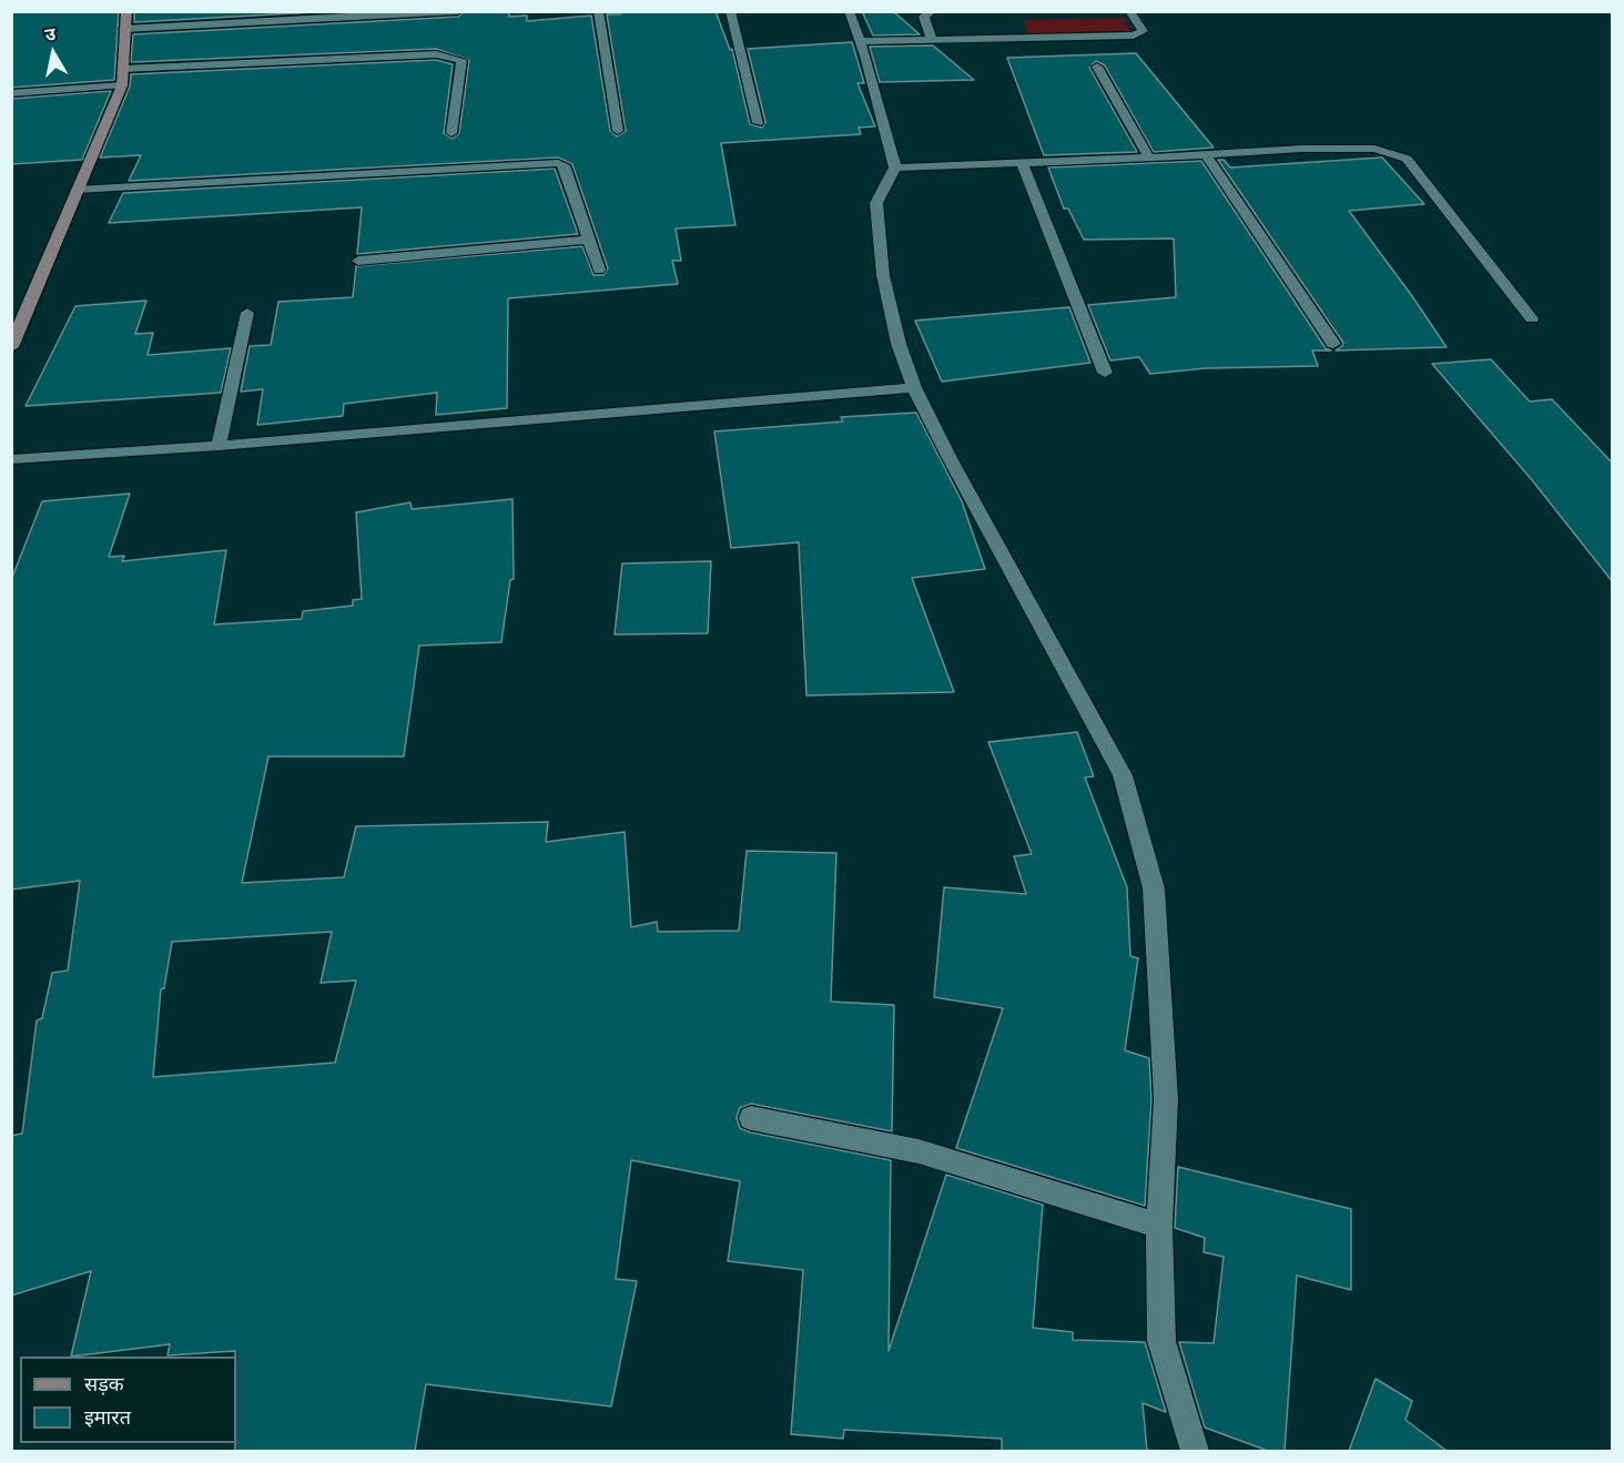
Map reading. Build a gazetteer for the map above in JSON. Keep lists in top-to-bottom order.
{
  "legend": ["सड़क", "इमारत"],
  "north": "top"
}
